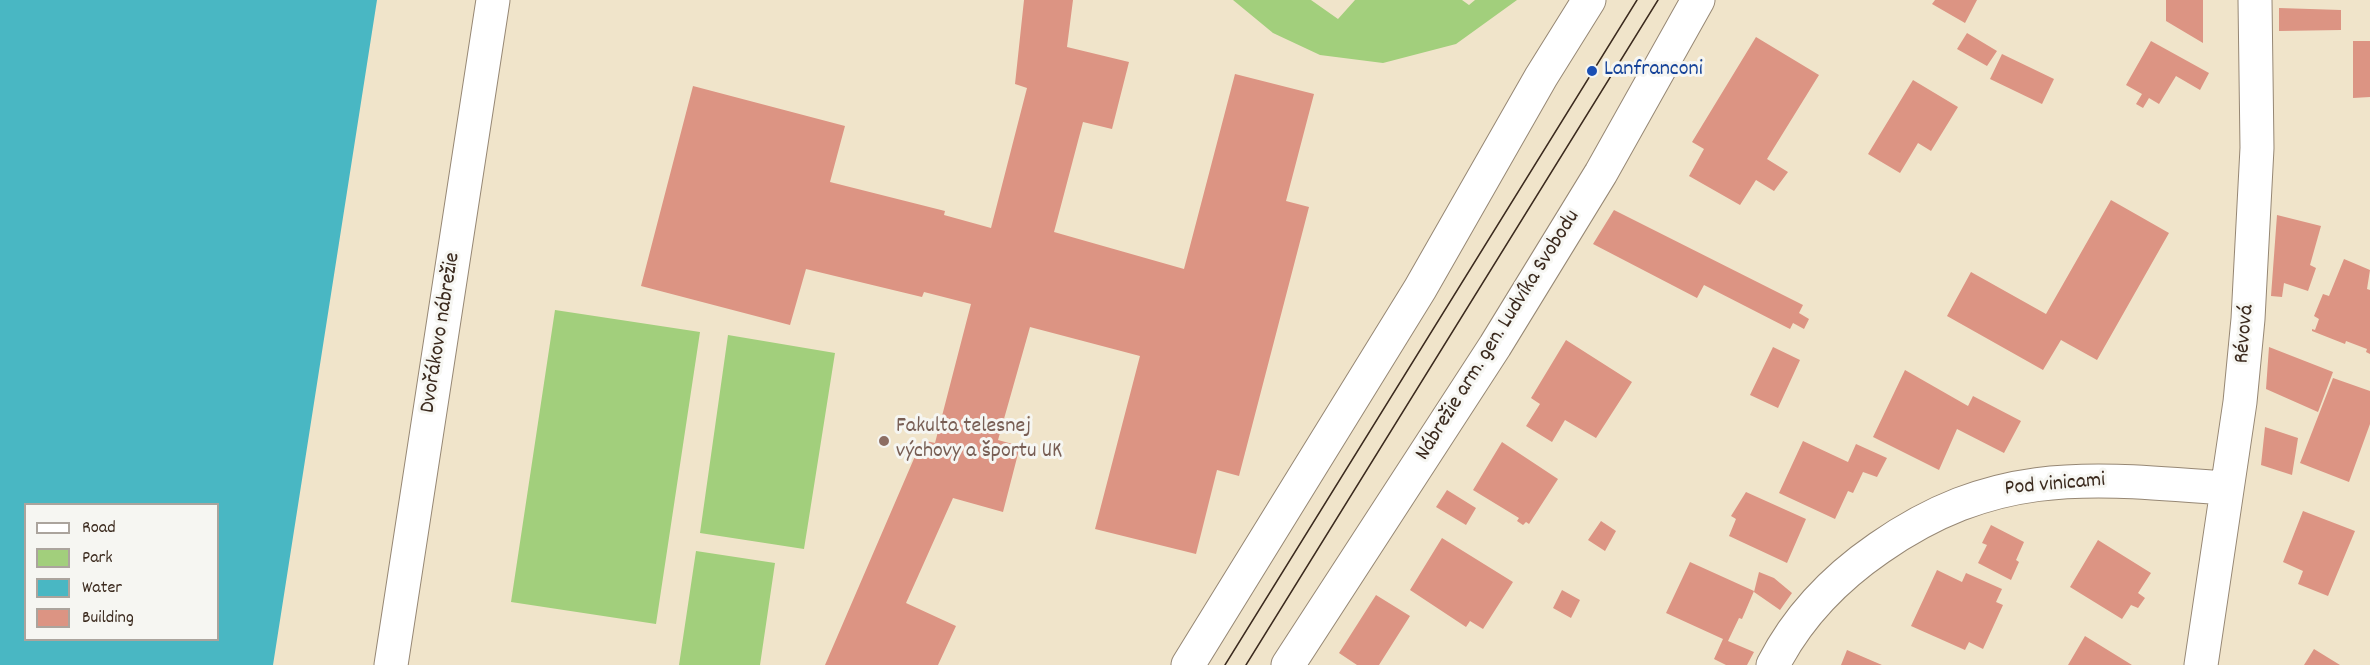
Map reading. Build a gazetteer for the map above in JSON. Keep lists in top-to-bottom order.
{
  "streets": {
    "street": [
      "Dvořákovo nábrežie",
      "Révová",
      "Nábrežie arm. gen. Ludvíka Svobodu",
      "Pod vinicami"
    ]
  },
  "crossings": [
    ["Révová", "Pod vinicami"]
  ],
  "places": ["Lanfranconi", "Fakulta telesnej výchovy a športu UK"],
  "legend": [
    "Road",
    "Park",
    "Water",
    "Building"
  ]
}
